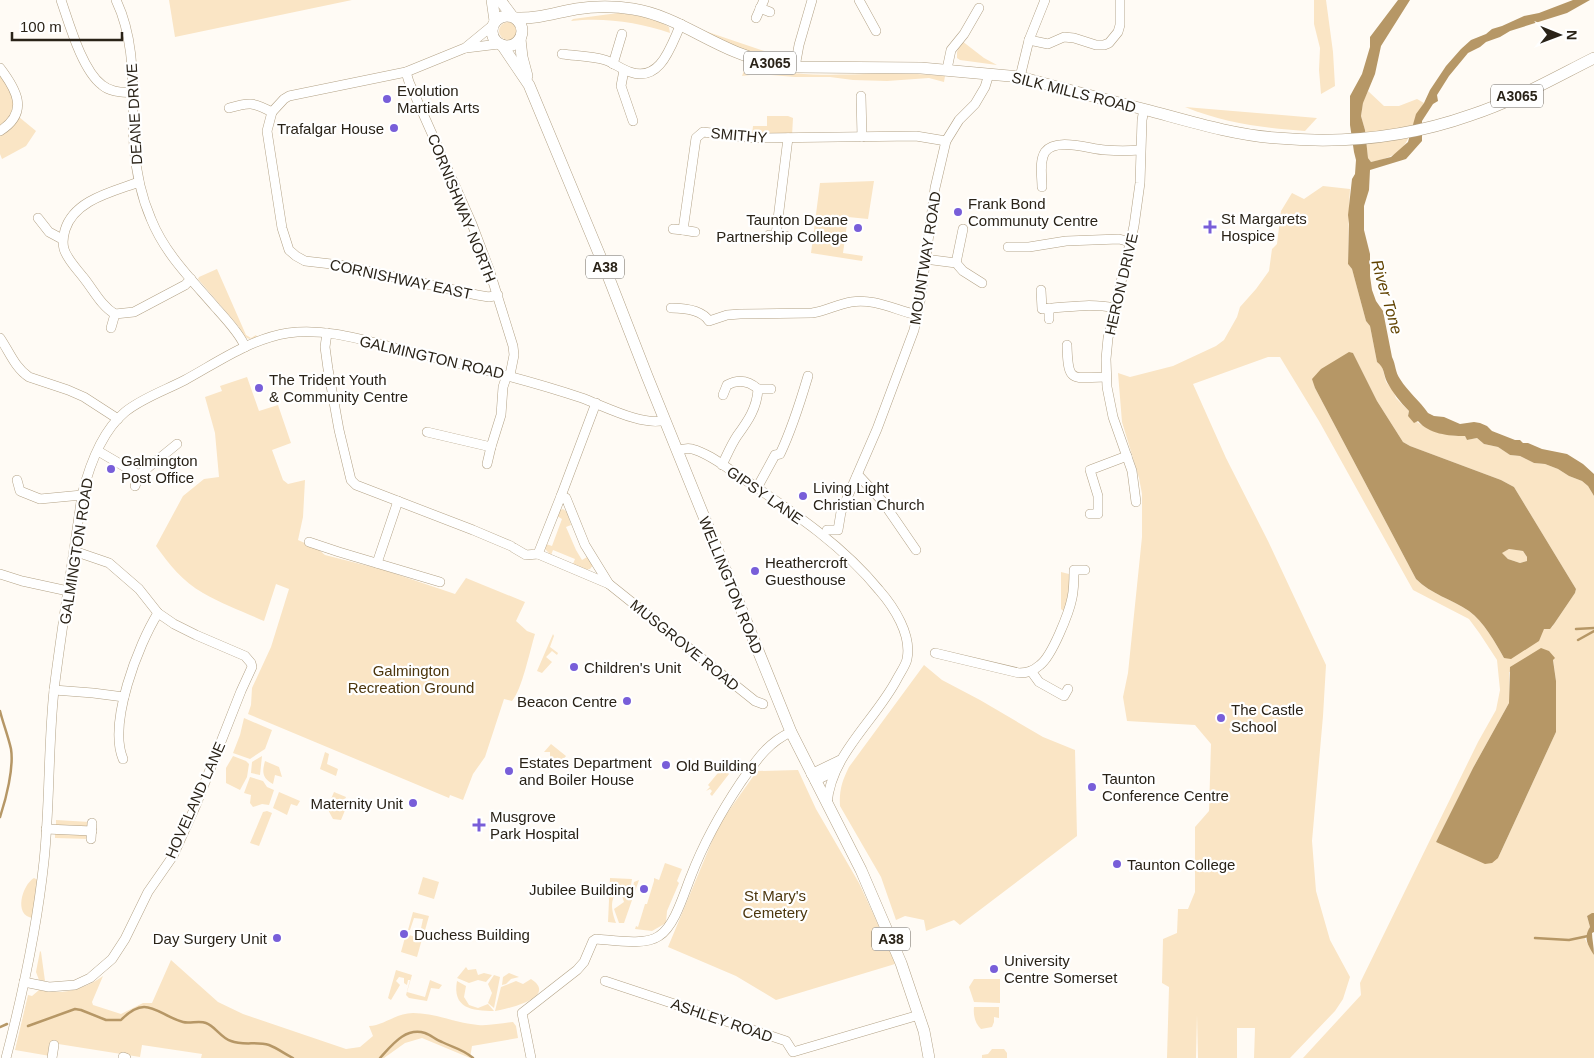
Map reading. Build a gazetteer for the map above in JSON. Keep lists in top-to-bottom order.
{
  "streets": {
    "main road": [
      "A3065",
      "SILK MILLS ROAD",
      "A38",
      "WELLINGTON ROAD"
    ],
    "street": [
      "DEANE DRIVE",
      "SMITHY",
      "CORNISHWAY NORTH",
      "MOUNTWAY ROAD",
      "CORNISHWAY EAST",
      "HERON DRIVE",
      "GALMINGTON ROAD",
      "GIPSY LANE",
      "MUSGROVE ROAD",
      "HOVELAND LANE",
      "ASHLEY ROAD"
    ]
  },
  "crossings": [
    ["SILK MILLS ROAD", "MOUNTWAY ROAD"],
    ["SILK MILLS ROAD", "A38"],
    ["SILK MILLS ROAD", "HERON DRIVE"],
    ["DEANE DRIVE", "GALMINGTON ROAD"],
    ["SMITHY", "MOUNTWAY ROAD"],
    ["CORNISHWAY NORTH", "CORNISHWAY EAST"],
    ["CORNISHWAY NORTH", "GALMINGTON ROAD"],
    ["A38", "GALMINGTON ROAD"],
    ["A38", "GIPSY LANE"],
    ["A38", "WELLINGTON ROAD"],
    ["GALMINGTON ROAD", "MUSGROVE ROAD"],
    ["GALMINGTON ROAD", "HOVELAND LANE"],
    ["GIPSY LANE", "WELLINGTON ROAD"]
  ],
  "water": ["River Tone"],
  "parks": ["Galmington Recreation Ground", "St Mary's Cemetery"],
  "places": {
    "other": [
      "Evolution Martials Arts",
      "Trafalgar House",
      "Frank Bond Communuty Centre",
      "Taunton Deane Partnership College",
      "The Trident Youth & Community Centre",
      "Galmington Post Office",
      "Living Light Christian Church",
      "Heathercroft Guesthouse",
      "Children's Unit",
      "Beacon Centre",
      "The Castle School",
      "Old Building",
      "Estates Department and Boiler House",
      "Taunton Conference Centre",
      "Maternity Unit",
      "Taunton College",
      "Jubilee Building",
      "Duchess Building",
      "Day Surgery Unit",
      "University Centre Somerset"
    ],
    "health": ["St Margarets Hospice", "Musgrove Park Hospital"]
  },
  "scale_bar": "100 m",
  "north": "right"
}
